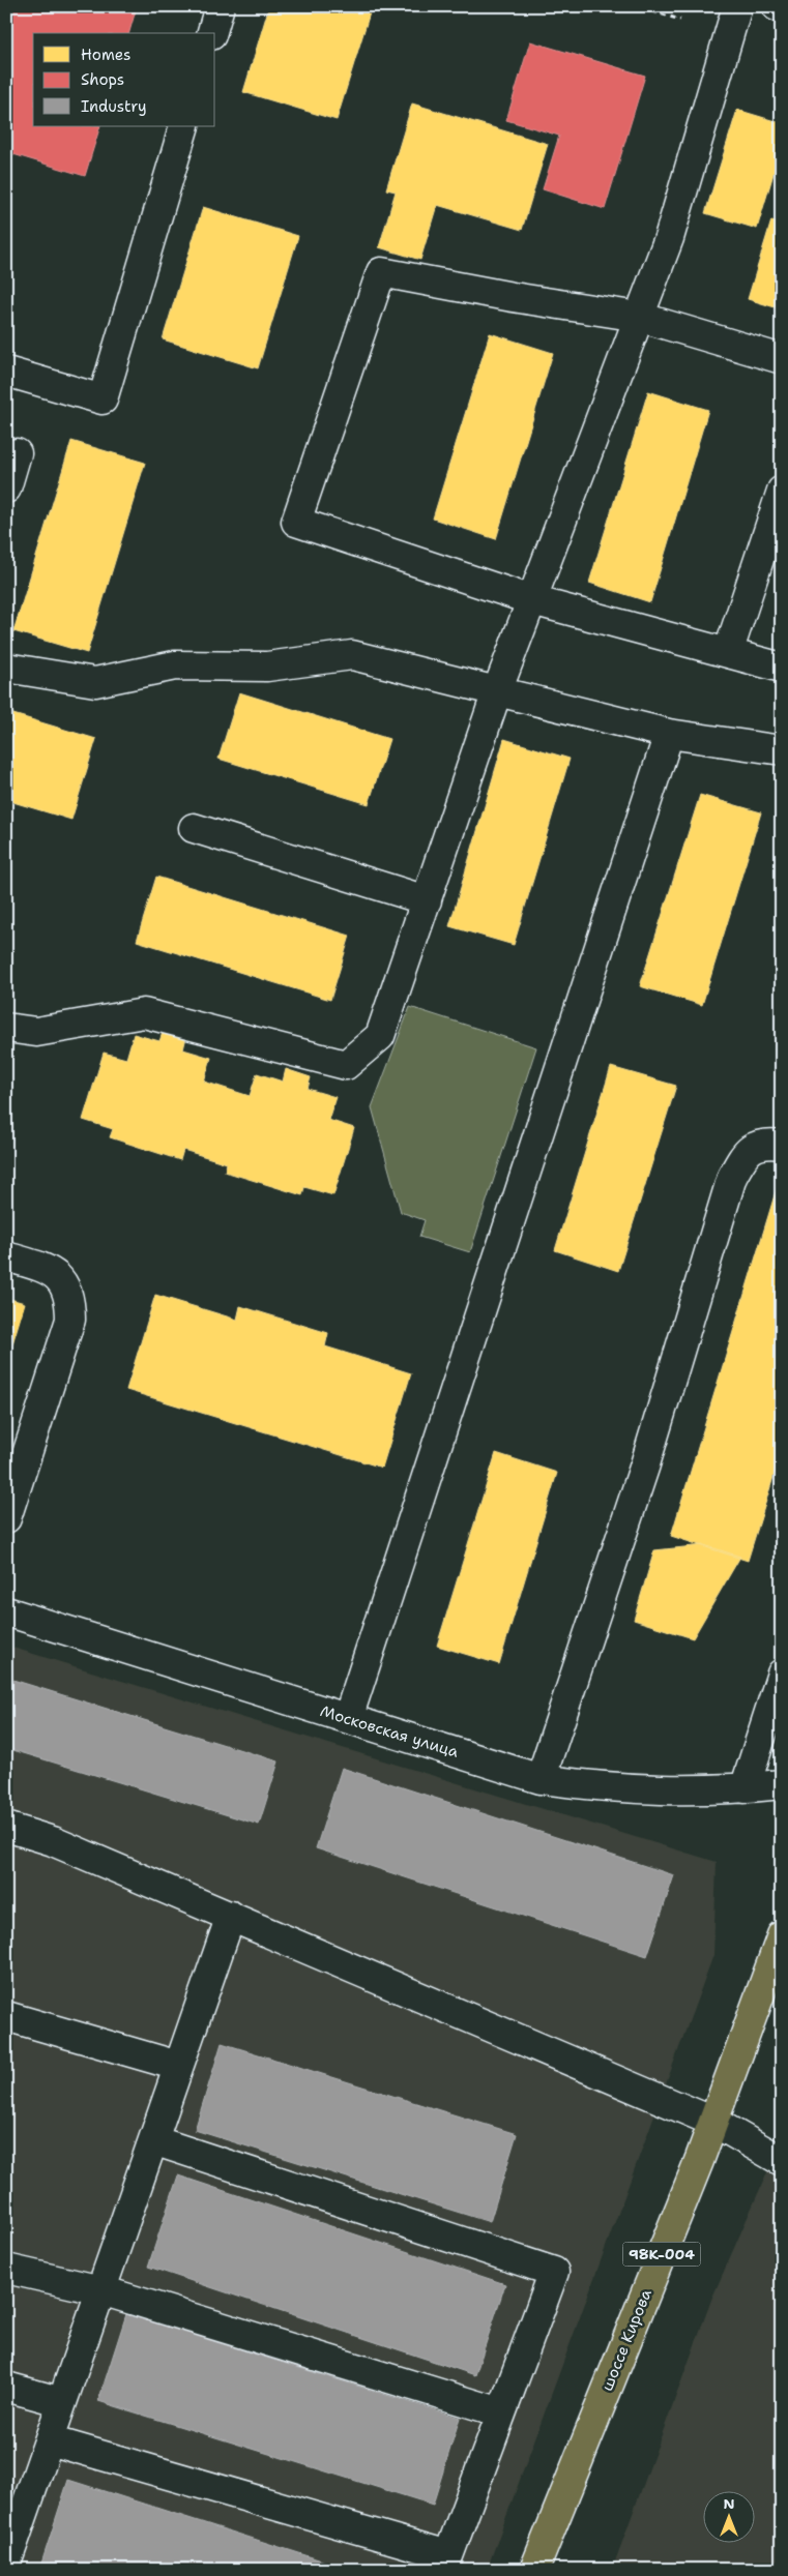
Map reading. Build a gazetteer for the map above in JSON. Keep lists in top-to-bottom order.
{
  "streets": {
    "main road": ["98К-004", "шоссе Кирова"],
    "street": ["Московская улица"]
  },
  "legend": ["Homes", "Shops", "Industry"],
  "north": "top"
}
